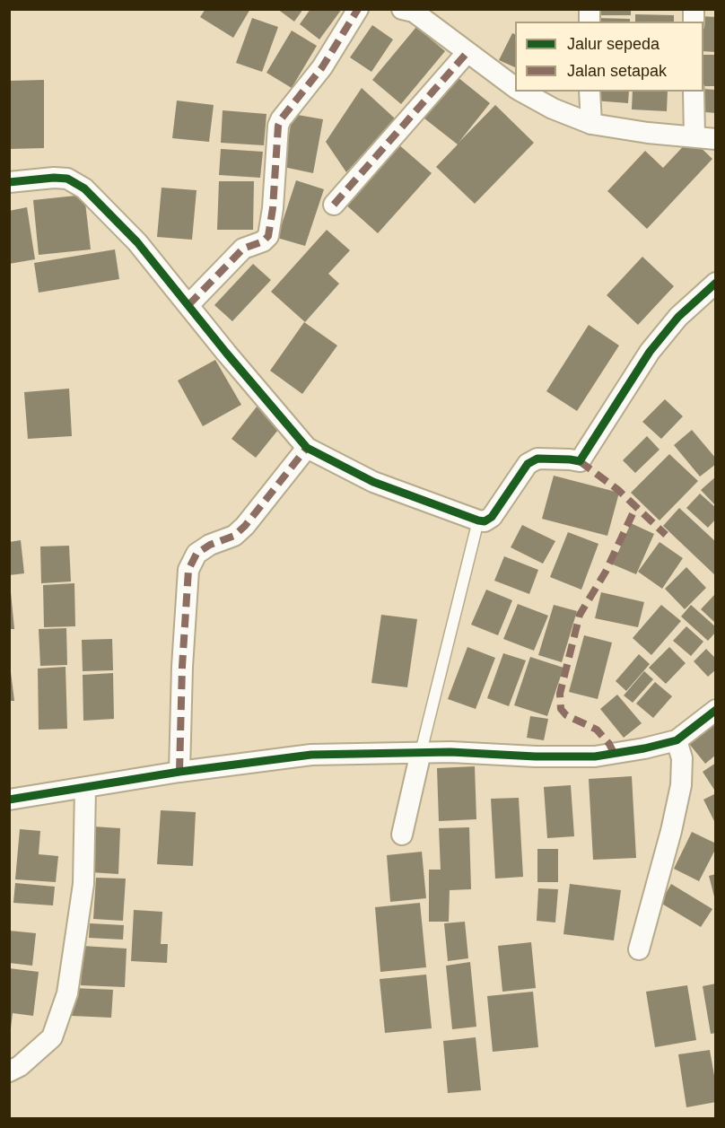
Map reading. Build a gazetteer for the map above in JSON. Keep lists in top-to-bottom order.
{
  "legend": ["Jalur sepeda", "Jalan setapak"]
}
